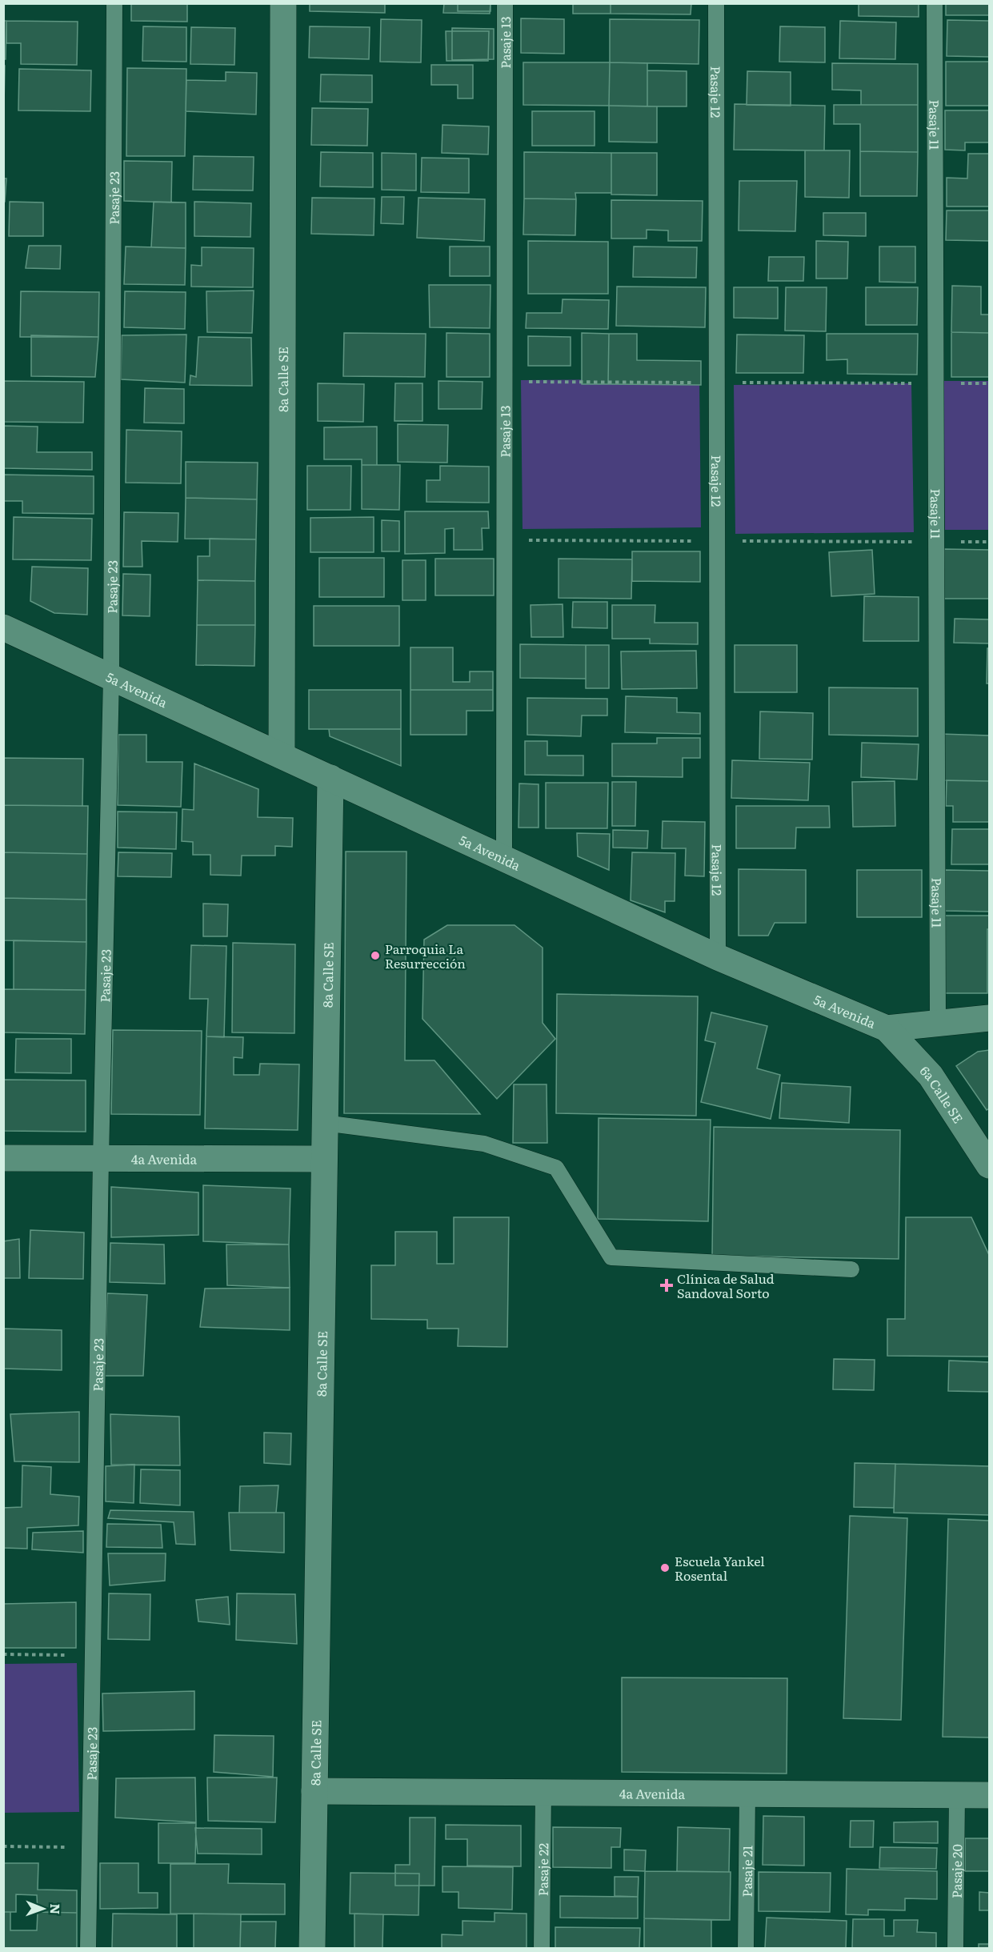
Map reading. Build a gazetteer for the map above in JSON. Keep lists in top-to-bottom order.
{
  "streets": {
    "street": [
      "8a Calle SE",
      "5a Avenida",
      "6a Calle SE",
      "4a Avenida"
    ],
    "lane": [
      "Pasaje 13",
      "Pasaje 12",
      "Pasaje 11",
      "Pasaje 23",
      "Pasaje 22",
      "Pasaje 21",
      "Pasaje 20"
    ]
  },
  "crossings": [
    ["Pasaje 13", "5a Avenida"],
    ["Pasaje 12", "5a Avenida"],
    ["Pasaje 11", "5a Avenida"],
    ["Pasaje 23", "5a Avenida"],
    ["Pasaje 23", "4a Avenida"],
    ["8a Calle SE", "5a Avenida"],
    ["8a Calle SE", "4a Avenida"],
    ["5a Avenida", "6a Calle SE"],
    ["4a Avenida", "Pasaje 22"],
    ["4a Avenida", "Pasaje 21"],
    ["4a Avenida", "Pasaje 20"]
  ],
  "places": {
    "other": ["Parroquia La Resurrección", "Escuela Yankel Rosental"],
    "health": ["Clínica de Salud Sandoval Sorto"]
  },
  "north": "right"
}
